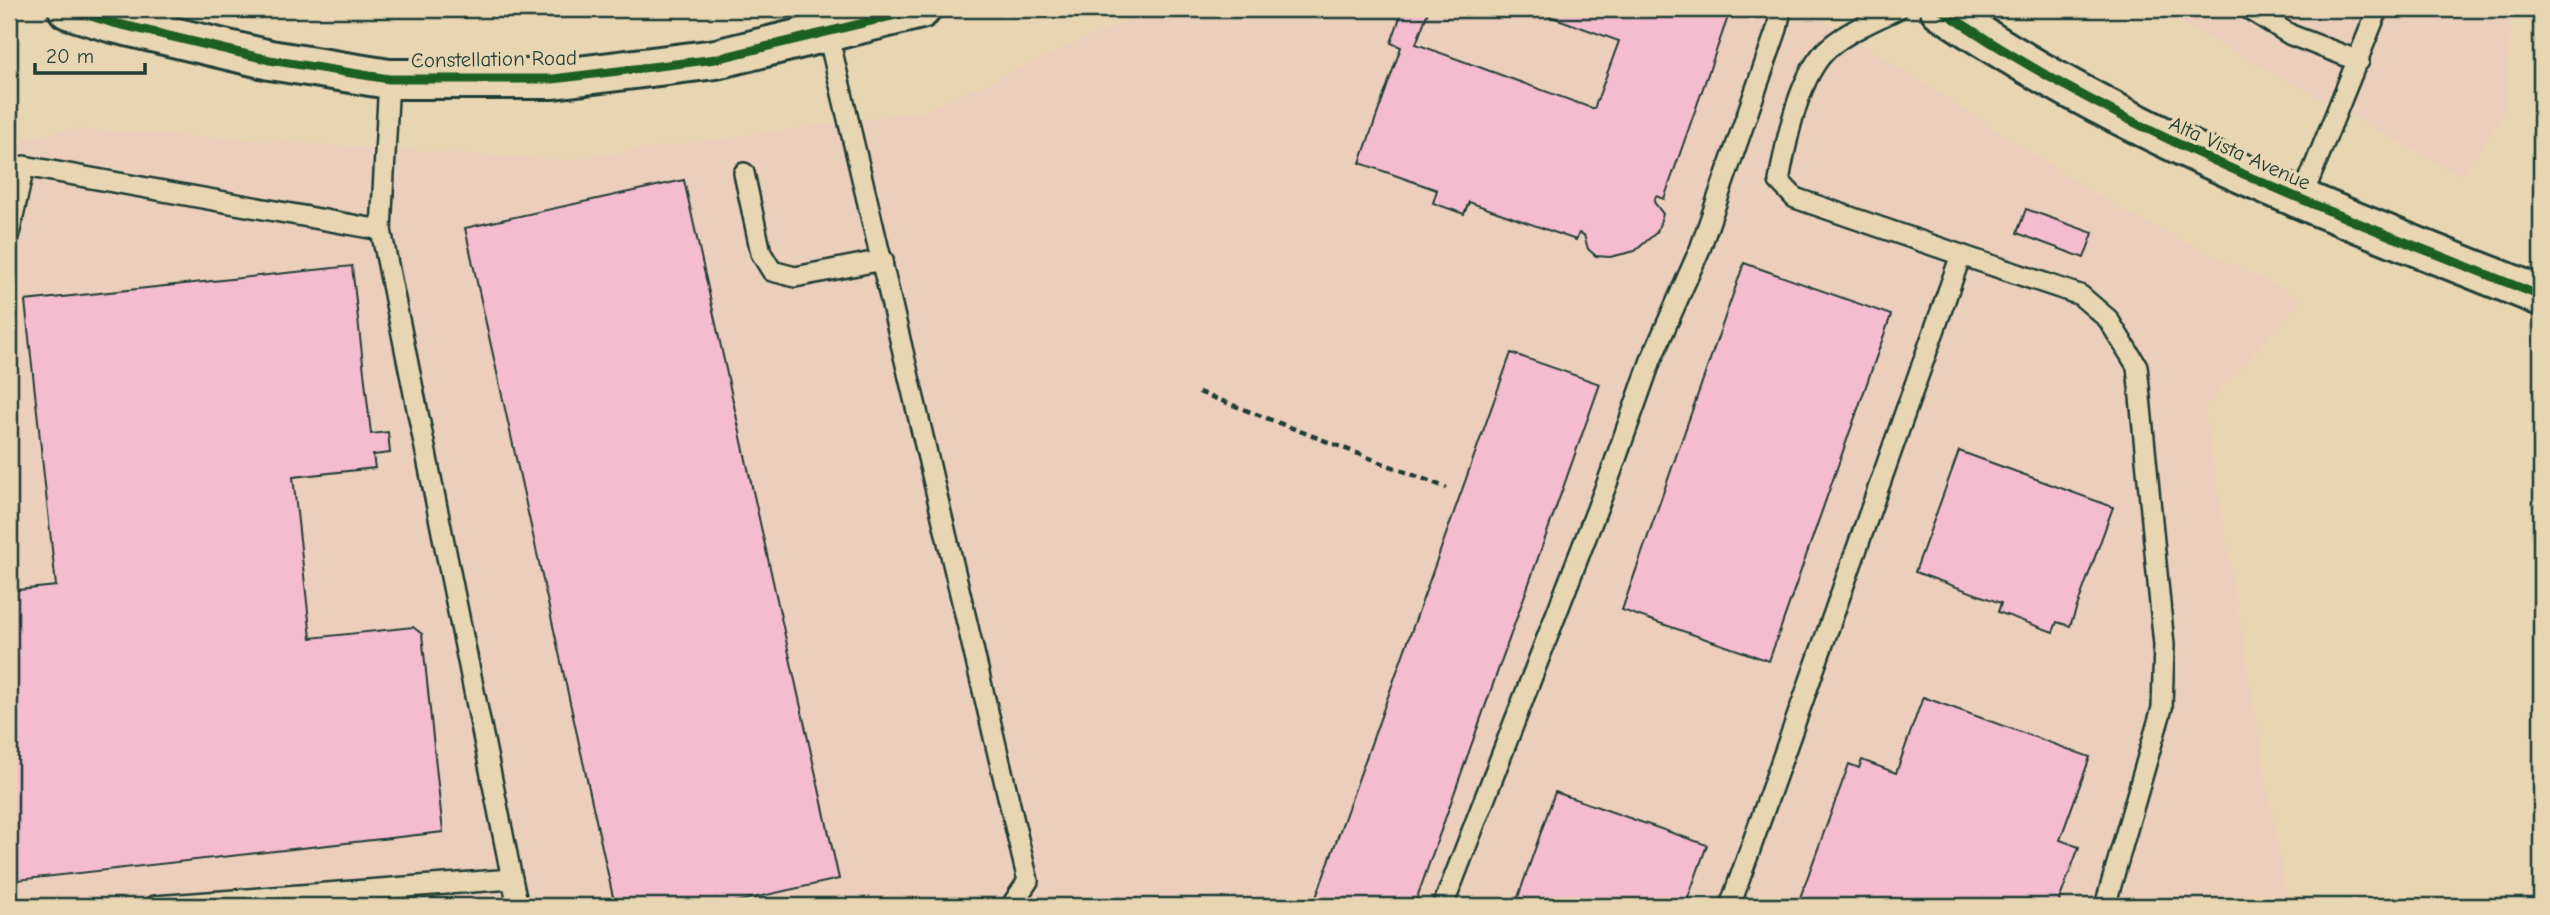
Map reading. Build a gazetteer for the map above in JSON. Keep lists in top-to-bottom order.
{
  "streets": {
    "street": ["Constellation Road", "Alta Vista Avenue"]
  },
  "scale_bar": "20 m"
}
